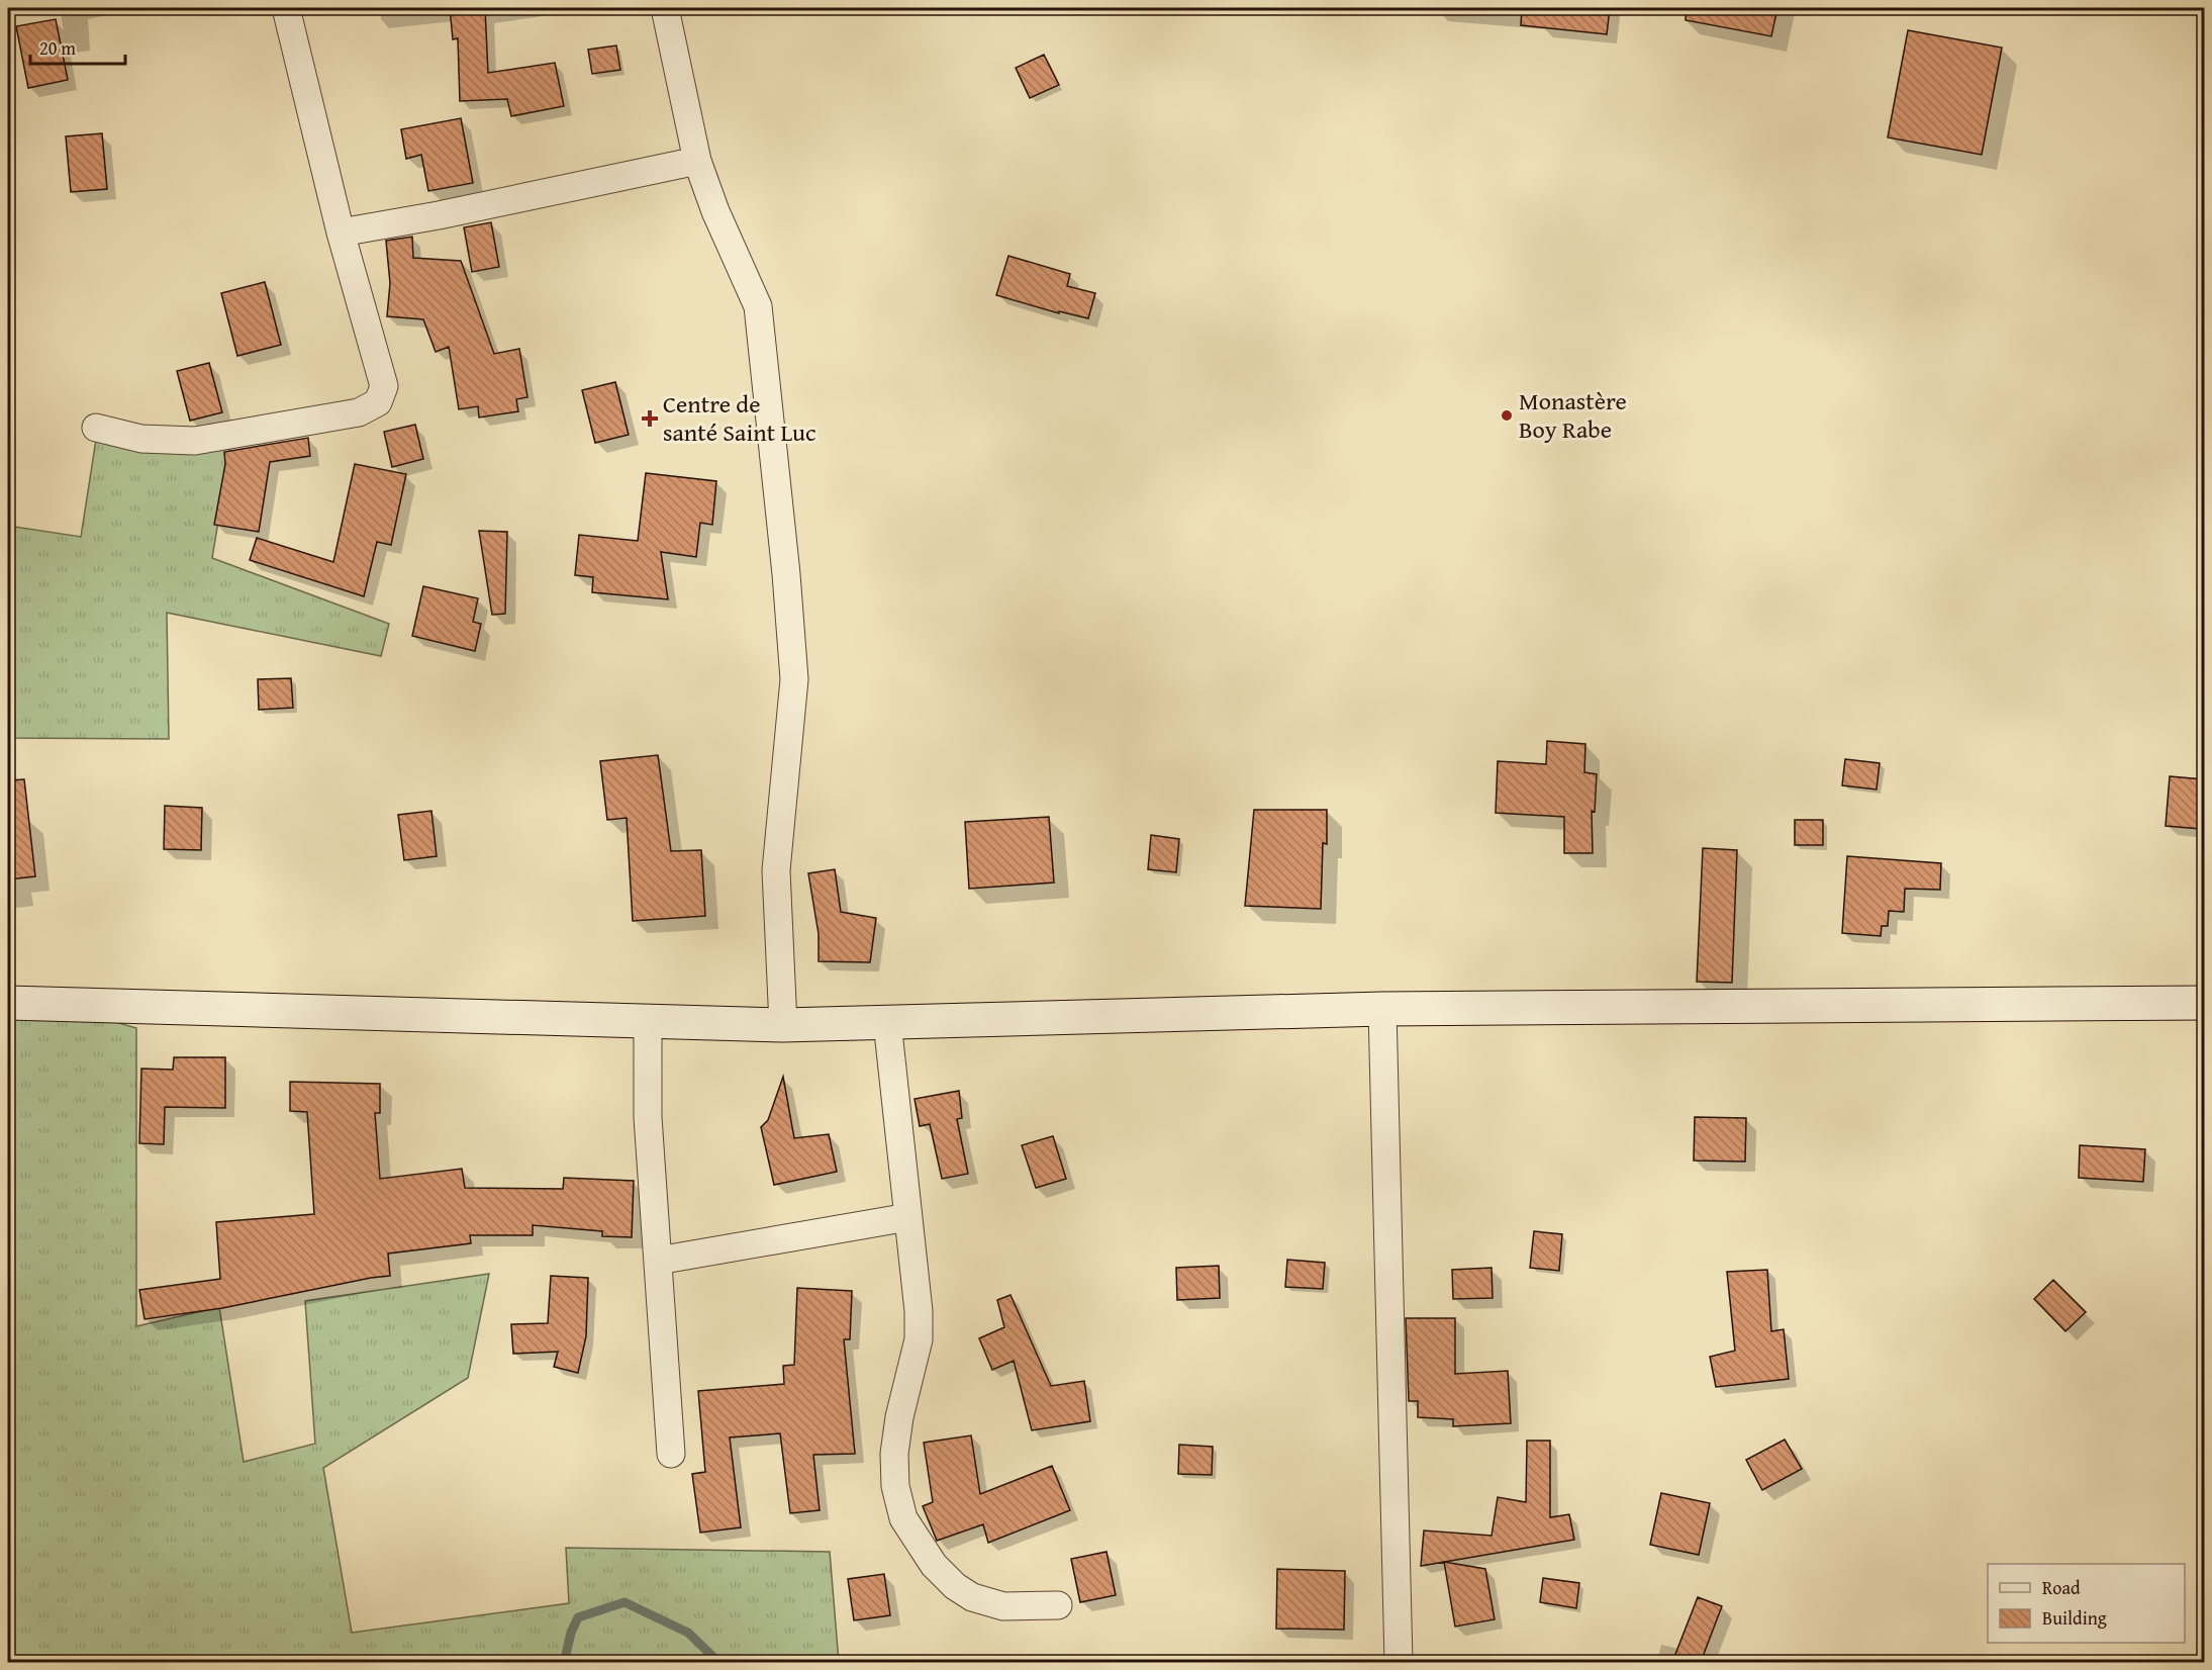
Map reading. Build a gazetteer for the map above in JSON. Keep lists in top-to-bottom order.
{
  "places": {
    "other": ["Monastère Boy Rabe"],
    "health": ["Centre de santé Saint Luc"]
  },
  "legend": ["Road", "Building"],
  "scale_bar": "20 m"
}
